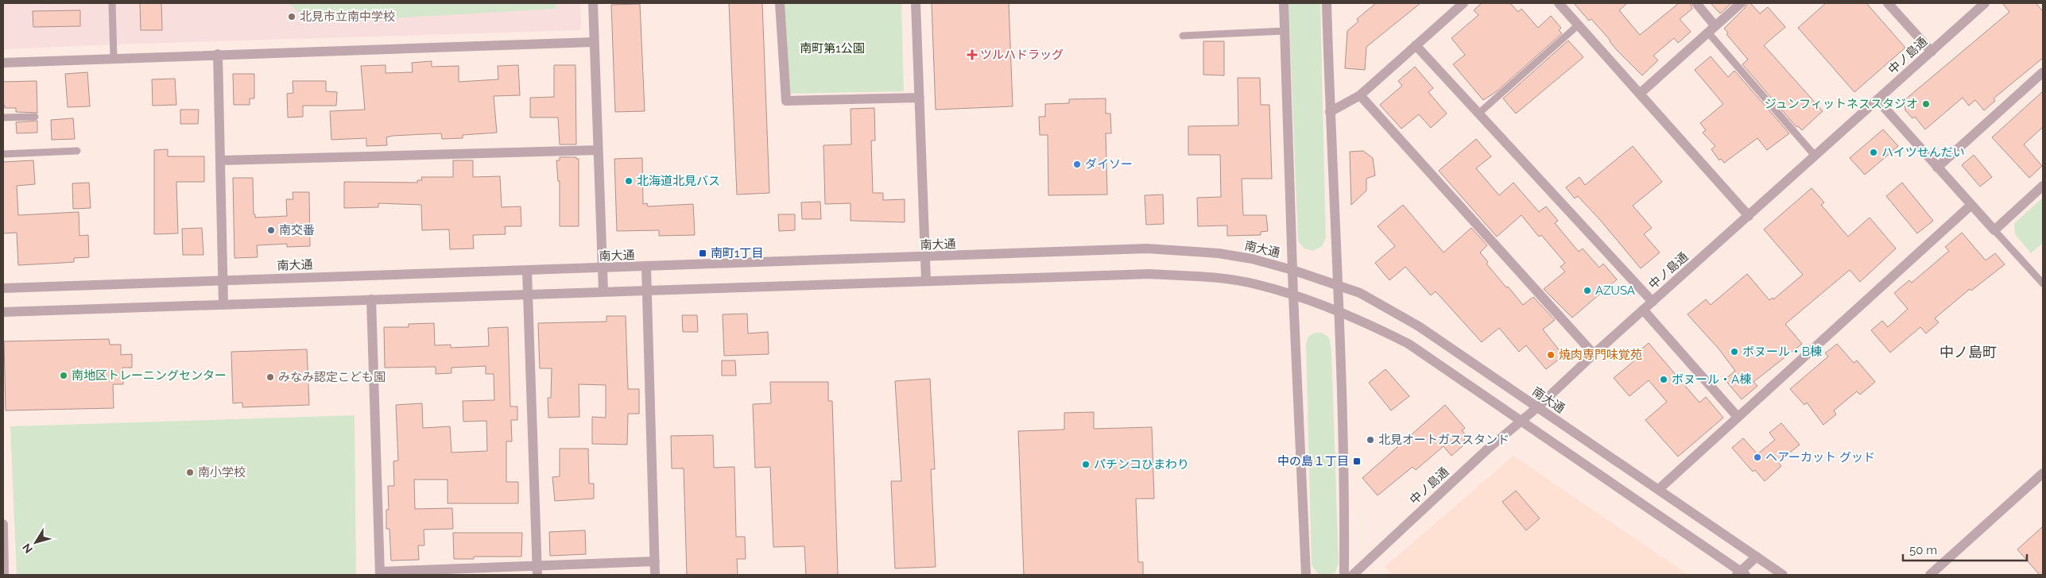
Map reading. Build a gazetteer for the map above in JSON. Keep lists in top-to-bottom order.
{
  "streets": {
    "street": ["中ノ島通", "南大通"]
  },
  "crossings": [
    ["中ノ島通", "南大通"]
  ],
  "districts": ["中ノ島町"],
  "parks": ["南町第1公園"],
  "places": {
    "other": [
      "北見市立南中学校",
      "ジュンフィットネススタジオ",
      "ハイツせんだい",
      "ダイソー",
      "北海道北見バス",
      "南交番",
      "AZUSA",
      "ボヌール・B棟",
      "焼肉専門味覚苑",
      "南地区トレーニングセンター",
      "みなみ認定こども園",
      "ボヌール・A棟",
      "北見オートガススタンド",
      "ヘアーカット グッド",
      "パチンコひまわり",
      "南小学校"
    ],
    "health": ["ツルハドラッグ"],
    "transit": ["南町1丁目", "中の島１丁目"]
  },
  "scale_bar": "50 m",
  "north": "bottom left"
}
